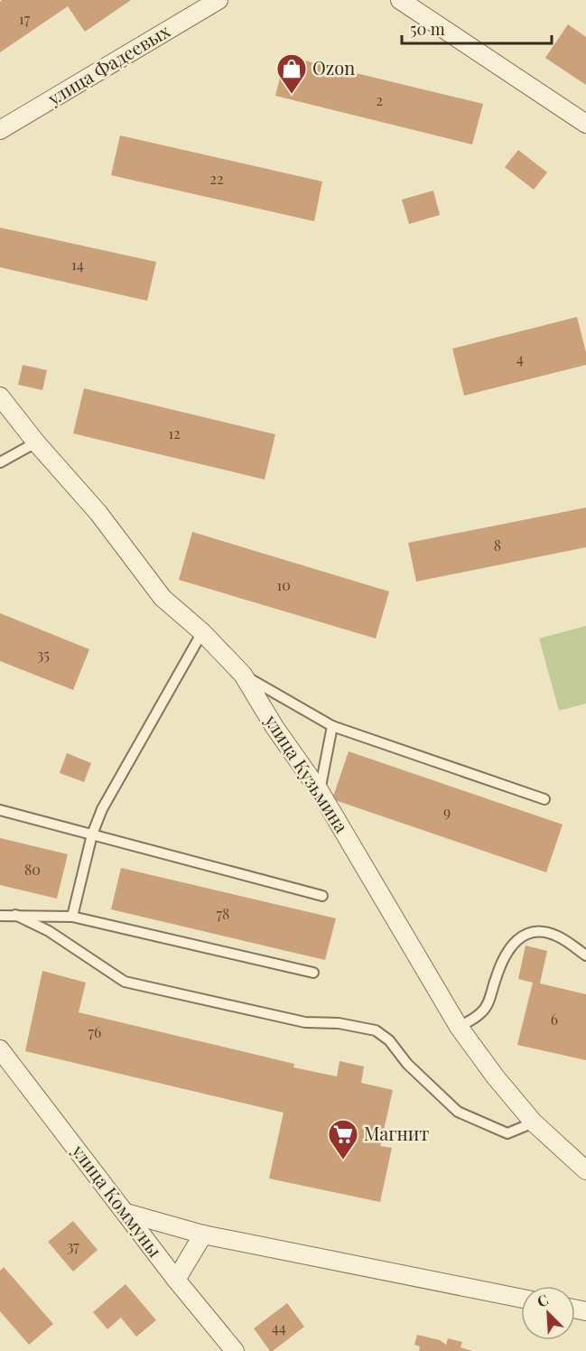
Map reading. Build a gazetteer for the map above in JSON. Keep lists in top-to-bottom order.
{
  "streets": {
    "street": ["улица Фадеевых", "улица Кузьмина", "улица Коммуны"]
  },
  "places": {
    "shop": ["Ozon"],
    "supermarket": ["Магнит"]
  },
  "house_numbers": [
    "17",
    "2",
    "22",
    "14",
    "4",
    "12",
    "8",
    "10",
    "35",
    "9",
    "80",
    "78",
    "6",
    "76",
    "37",
    "44"
  ],
  "scale_bar": "50 m",
  "north": "top left"
}
